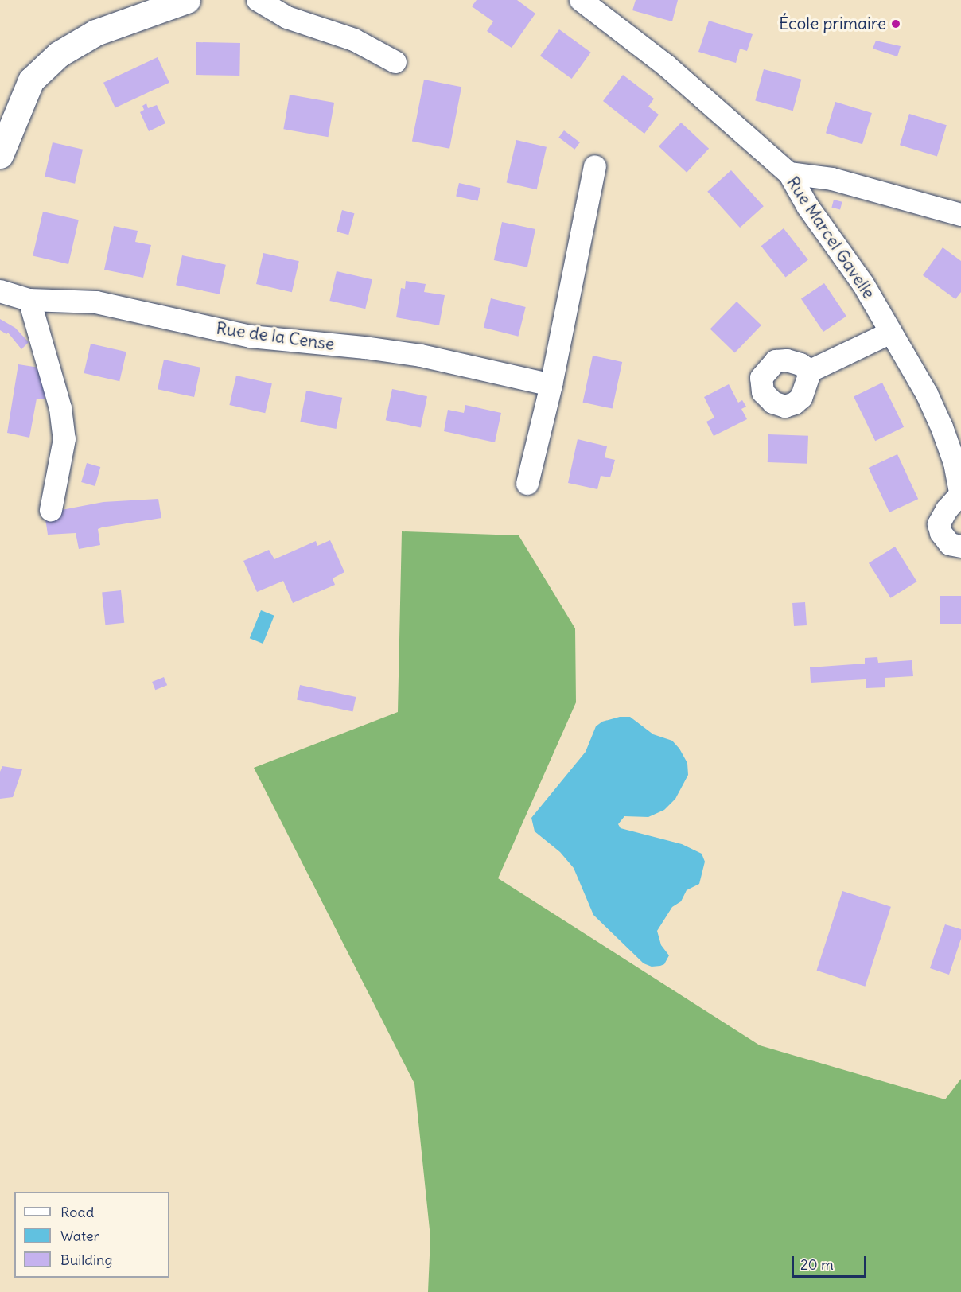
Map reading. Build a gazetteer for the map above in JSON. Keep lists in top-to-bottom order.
{
  "streets": {
    "street": ["Rue Marcel Gavelle", "Rue de la Cense"]
  },
  "places": ["École primaire"],
  "legend": ["Road", "Water", "Building"],
  "scale_bar": "20 m"
}
